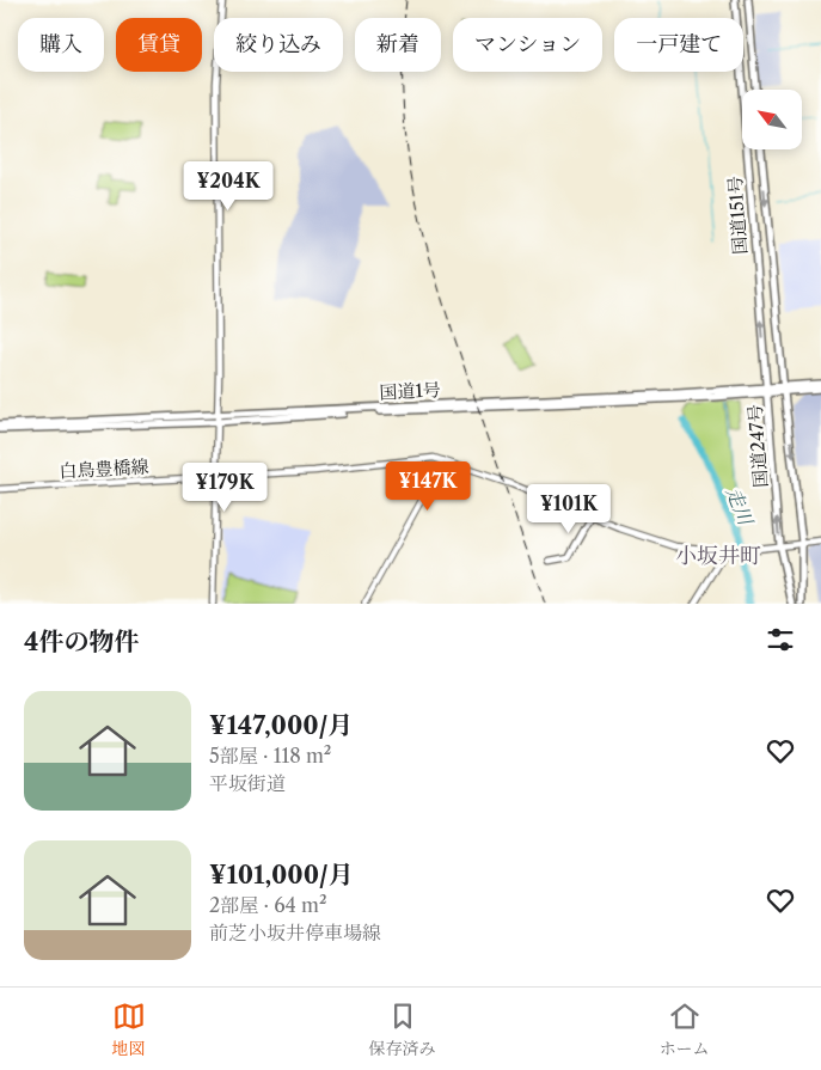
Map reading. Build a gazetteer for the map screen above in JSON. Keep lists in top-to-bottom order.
{
  "streets": {
    "highway": ["国道151号", "国道1号", "国道247号"],
    "main road": ["白鳥豊橋線"]
  },
  "crossings": [
    ["国道151号", "国道1号"],
    ["国道151号", "国道247号"],
    ["国道1号", "国道247号"]
  ],
  "districts": ["小坂井町"],
  "water": ["走川"],
  "north": "top left",
  "page": {
    "chip": [
      "購入",
      "賃貸",
      "絞り込み",
      "新着",
      "マンション",
      "一戸建て"
    ],
    "price": [
      "¥204K",
      "¥147K",
      "¥179K",
      "¥101K"
    ],
    "heading": "4件の物件",
    "list": [
      {
        "name": "¥147,000/月",
        "note": "5部屋 · 118 m² · 平坂街道"
      },
      {
        "name": "¥101,000/月",
        "note": "2部屋 · 64 m² · 前芝小坂井停車場線"
      }
    ],
    "tabs": ["地図", "保存済み", "ホーム"]
  }
}
